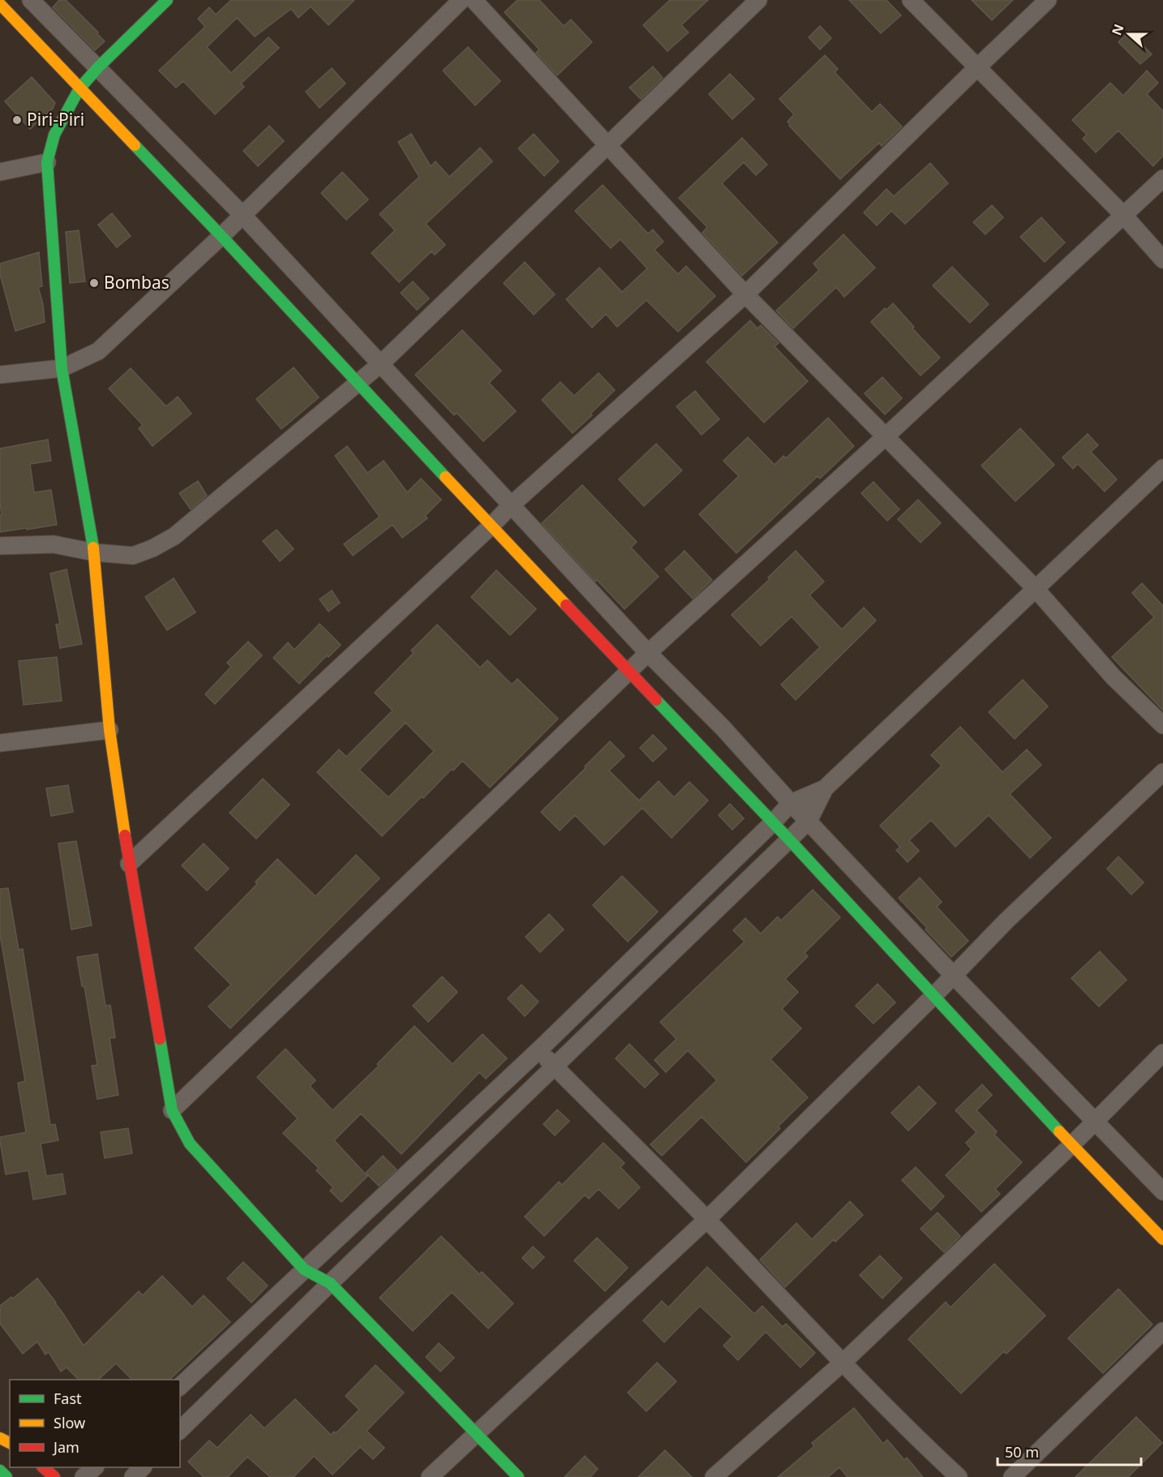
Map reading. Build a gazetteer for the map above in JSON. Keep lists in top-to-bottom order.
{
  "places": ["Piri-Piri", "Bombas"],
  "legend": ["Fast", "Slow", "Jam"],
  "scale_bar": "50 m",
  "north": "left"
}
